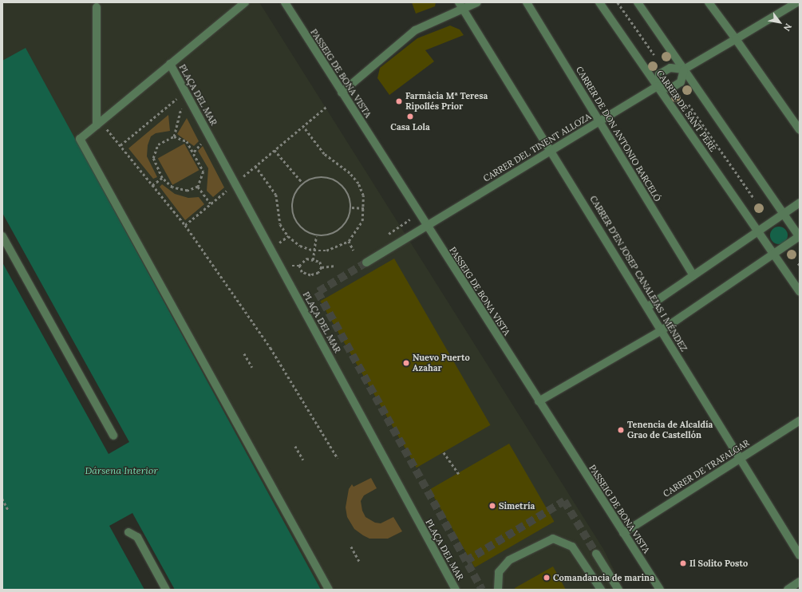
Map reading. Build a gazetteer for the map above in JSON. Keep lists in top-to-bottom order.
{
  "streets": {
    "street": [
      "PASSEIG DE BONA VISTA",
      "PLAÇA DEL MAR",
      "CARRER DE SANT PERE",
      "CARRER DE DON ANTONIO BARCELÓ",
      "CARRER DEL TINENT ALLOZA",
      "CARRER D'EN JOSEP CANALEJAS I MÉNDEZ",
      "CARRER DE TRAFALGAR"
    ]
  },
  "crossings": [
    ["PASSEIG DE BONA VISTA", "CARRER DEL TINENT ALLOZA"],
    ["PASSEIG DE BONA VISTA", "CARRER DE TRAFALGAR"],
    ["CARRER DE SANT PERE", "CARRER DEL TINENT ALLOZA"],
    ["CARRER DE DON ANTONIO BARCELÓ", "CARRER DEL TINENT ALLOZA"],
    ["CARRER DEL TINENT ALLOZA", "CARRER D'EN JOSEP CANALEJAS I MÉNDEZ"],
    ["CARRER D'EN JOSEP CANALEJAS I MÉNDEZ", "CARRER DE TRAFALGAR"]
  ],
  "water": ["Dársena Interior"],
  "places": [
    "Farmàcia Mª Teresa Ripollés Prior",
    "Casa Lola",
    "Nuevo Puerto Azahar",
    "Tenencia de Alcaldía Grao de Castellón",
    "Simetría",
    "Il Solito Posto",
    "Comandancia de marina"
  ],
  "north": "bottom right"
}
